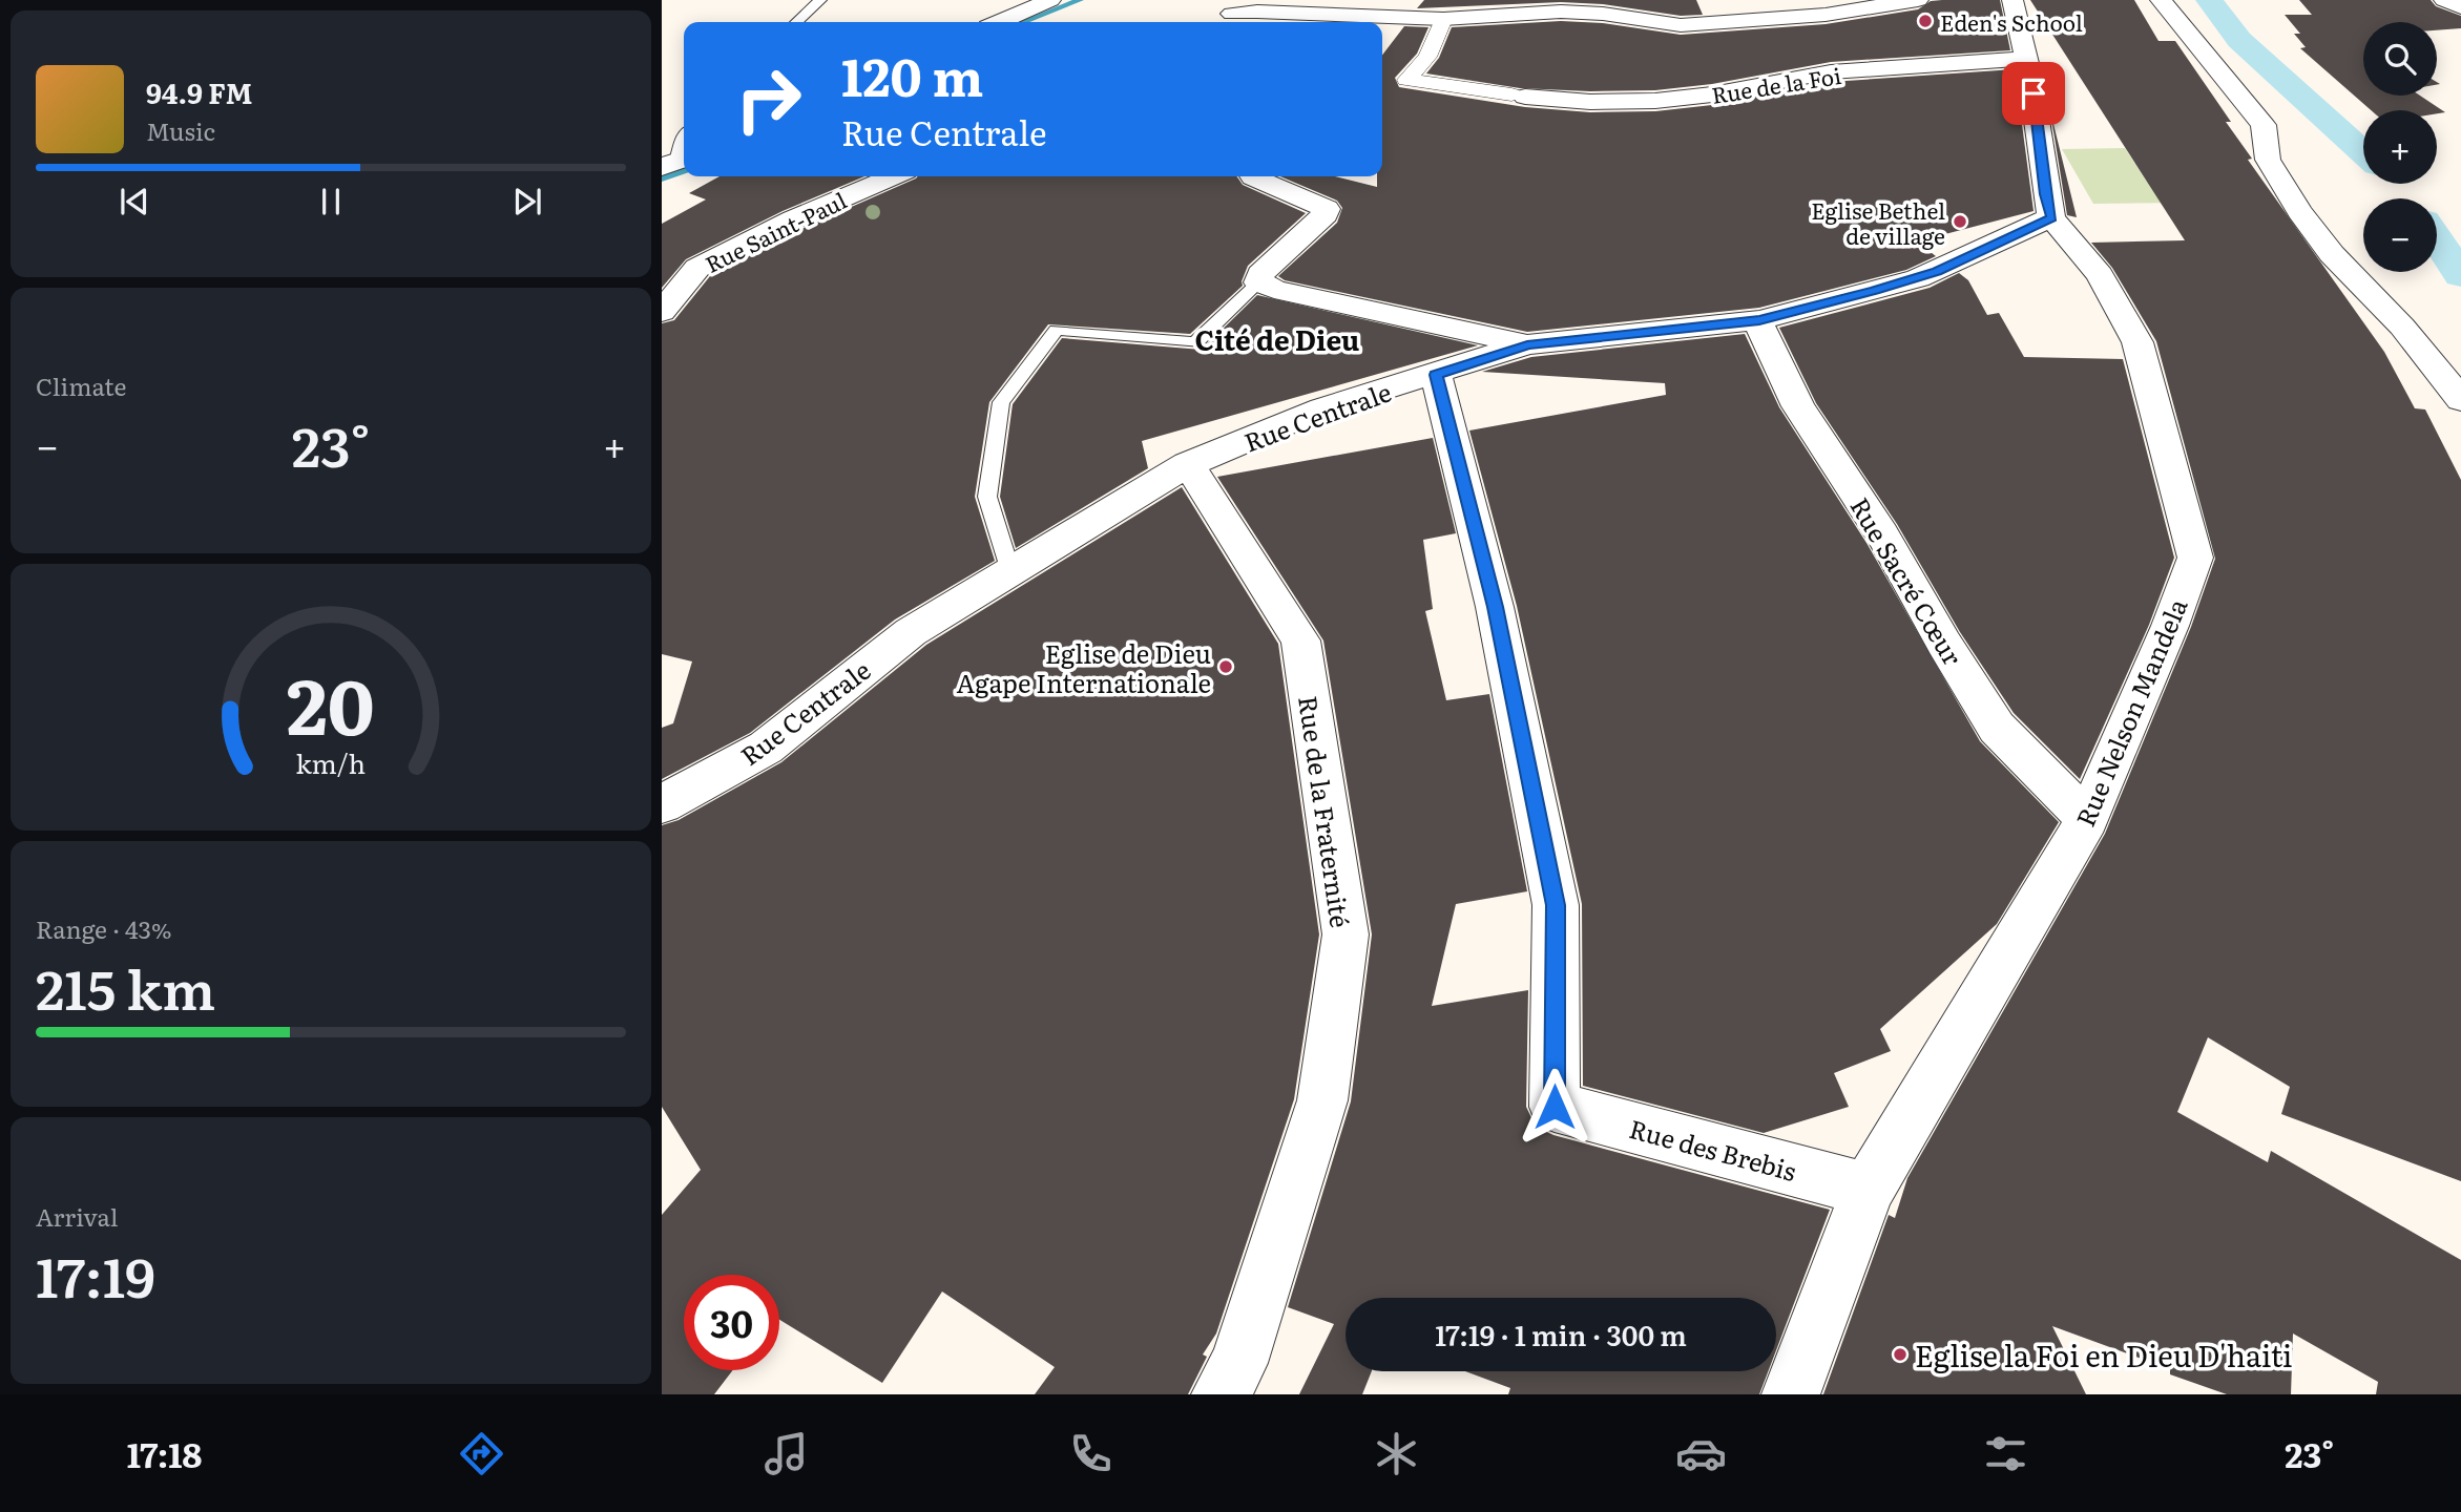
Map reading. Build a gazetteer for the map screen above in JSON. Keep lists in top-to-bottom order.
{
  "streets": {
    "street": [
      "Rue de la Foi",
      "Rue Saint-Paul",
      "Rue Centrale",
      "Rue Sacré Cœur",
      "Rue Nelson Mandela",
      "Rue de la Fraternité",
      "Rue des Brebis"
    ]
  },
  "crossings": [
    ["Rue de la Foi", "Rue Nelson Mandela"],
    ["Rue Centrale", "Rue Sacré Cœur"],
    ["Rue Centrale", "Rue Nelson Mandela"],
    ["Rue Centrale", "Rue de la Fraternité"],
    ["Rue Centrale", "Rue des Brebis"],
    ["Rue Sacré Cœur", "Rue Nelson Mandela"],
    ["Rue Nelson Mandela", "Rue des Brebis"]
  ],
  "districts": ["Cité de Dieu"],
  "places": [
    "Eden's School",
    "Eglise Bethel de village",
    "Eglise de Dieu Agape Internationale",
    "Eglise la Foi en Dieu D'haiti"
  ],
  "page": {
    "map_buttons": ["+", "−"],
    "turn": ["120 m", "Rue Centrale"],
    "song": ["94.9 FM", "Music"],
    "tile": [
      "Climate",
      ["Range · 43%", "215 km"],
      ["Arrival", "17:19"]
    ],
    "heat": ["−", "23°", "+"],
    "limit": "30",
    "trip": "17:19 · 1 min · 300 m",
    "tabs": ["17:18", "23°"],
    "gauge": ["20", "km/h"]
  }
}
